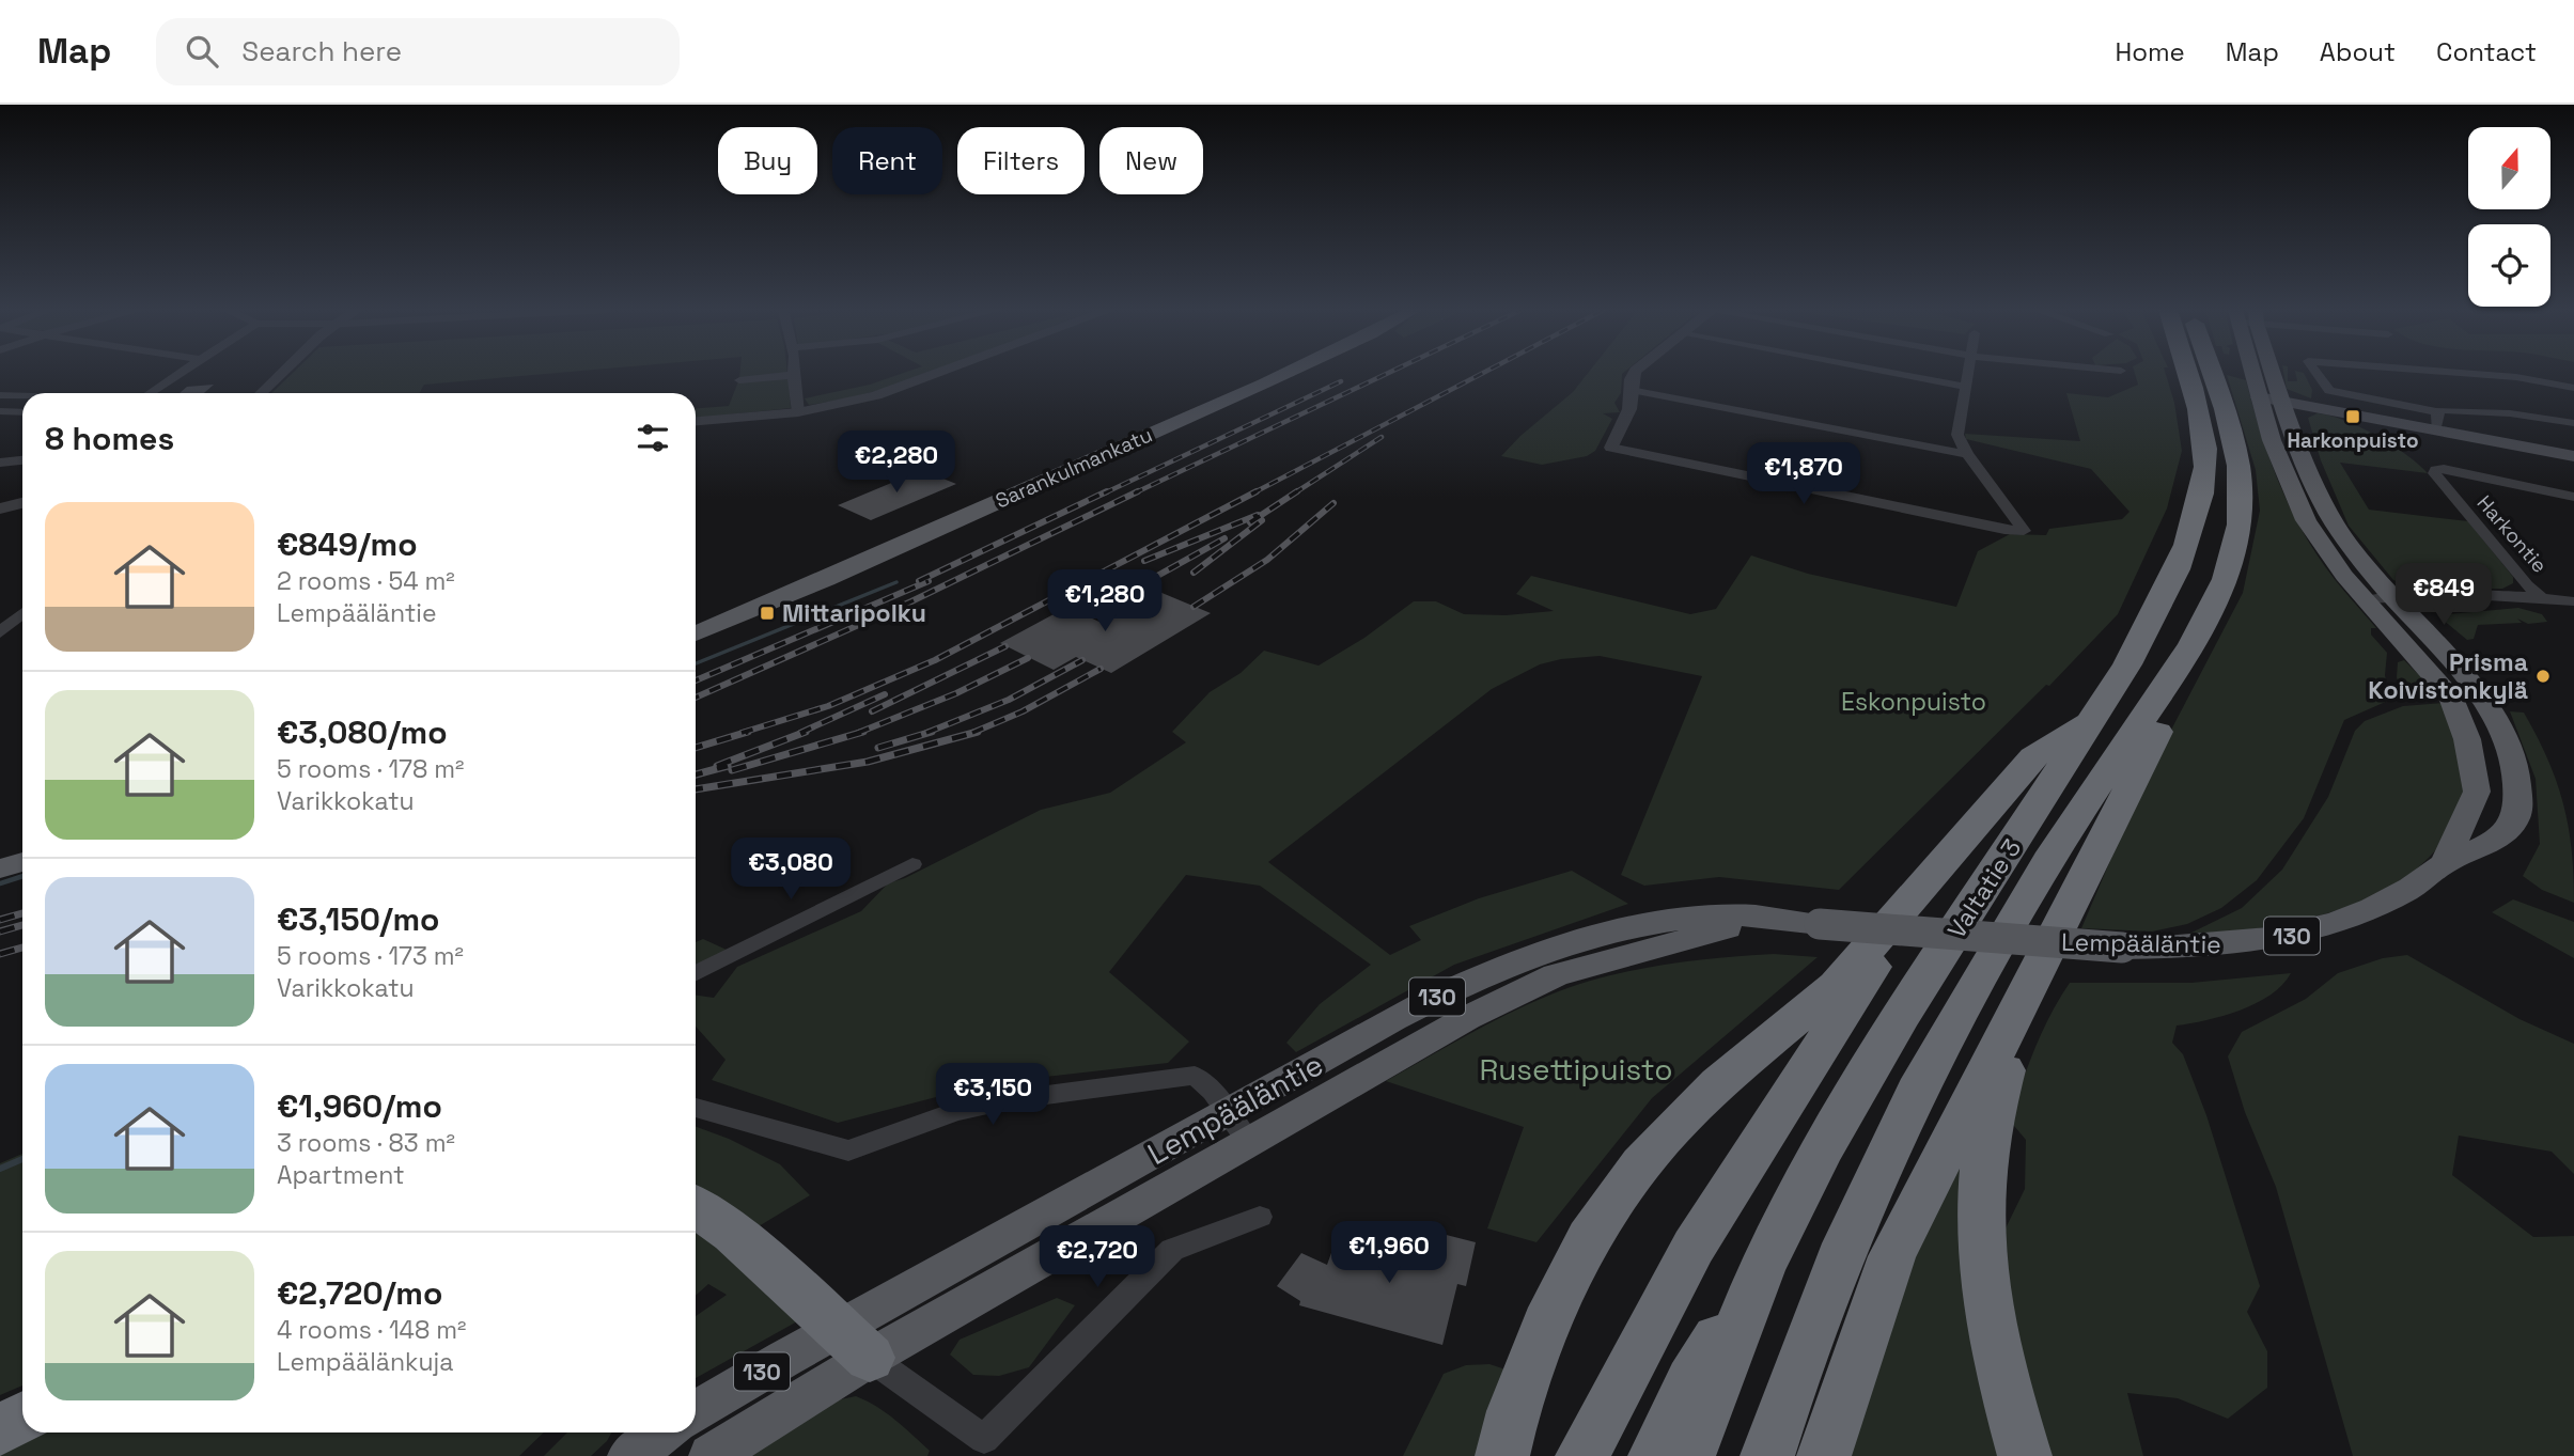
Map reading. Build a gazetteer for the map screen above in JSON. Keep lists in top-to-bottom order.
{
  "streets": {
    "highway": ["Valtatie 3"],
    "main road": ["Sarankulmankatu", "130", "Lempääläntie"],
    "street": ["Harkontie"]
  },
  "parks": ["Eskonpuisto", "Rusettipuisto"],
  "places": {
    "transit": ["Harkonpuisto", "Mittaripolku"],
    "other": ["Prisma Koivistonkylä"]
  },
  "north": "top",
  "page": {
    "header": "Map",
    "search": "Search here",
    "nav": [
      "Home",
      "Map",
      "About",
      "Contact"
    ],
    "chip": [
      "Buy",
      "Rent",
      "Filters",
      "New"
    ],
    "heading": "8 homes",
    "price": [
      "€2,280",
      "€1,870",
      "€849",
      "€1,280",
      "€3,080",
      "€3,150",
      "€1,960",
      "€2,720"
    ],
    "list": [
      {
        "name": "€849/mo",
        "note": "2 rooms · 54 m² · Lempääläntie"
      },
      {
        "name": "€3,080/mo",
        "note": "5 rooms · 178 m² · Varikkokatu"
      },
      {
        "name": "€3,150/mo",
        "note": "5 rooms · 173 m² · Varikkokatu"
      },
      {
        "name": "€1,960/mo",
        "note": "3 rooms · 83 m² · Apartment"
      },
      {
        "name": "€2,720/mo",
        "note": "4 rooms · 148 m² · Lempäälänkuja"
      }
    ]
  }
}
